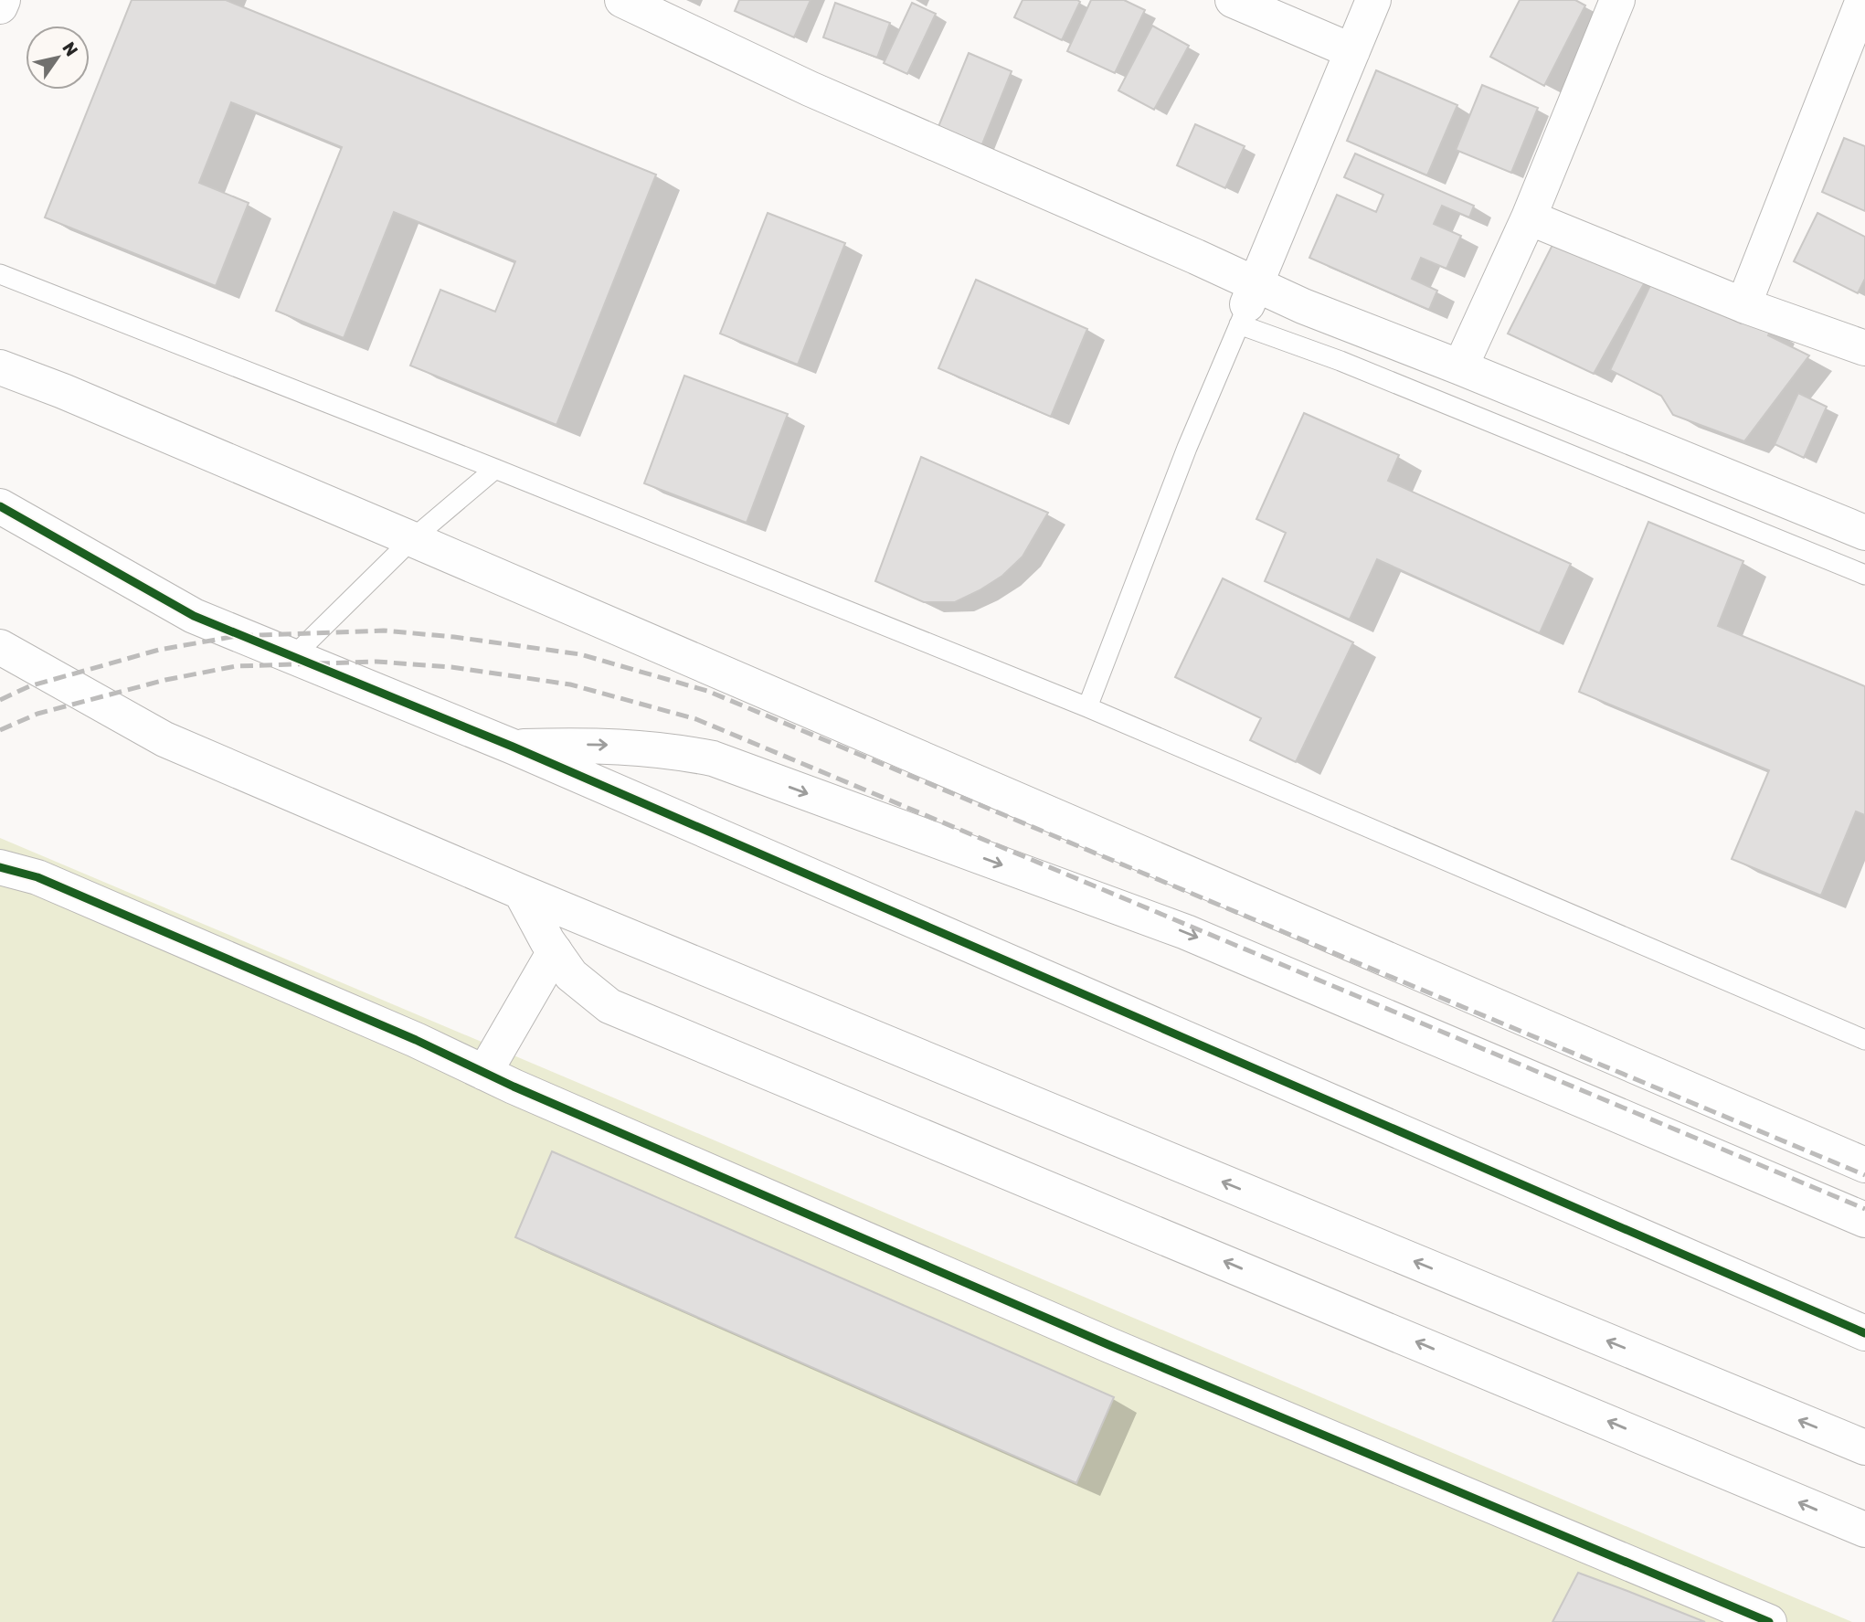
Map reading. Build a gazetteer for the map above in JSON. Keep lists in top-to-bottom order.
{
  "north": "top right"
}
